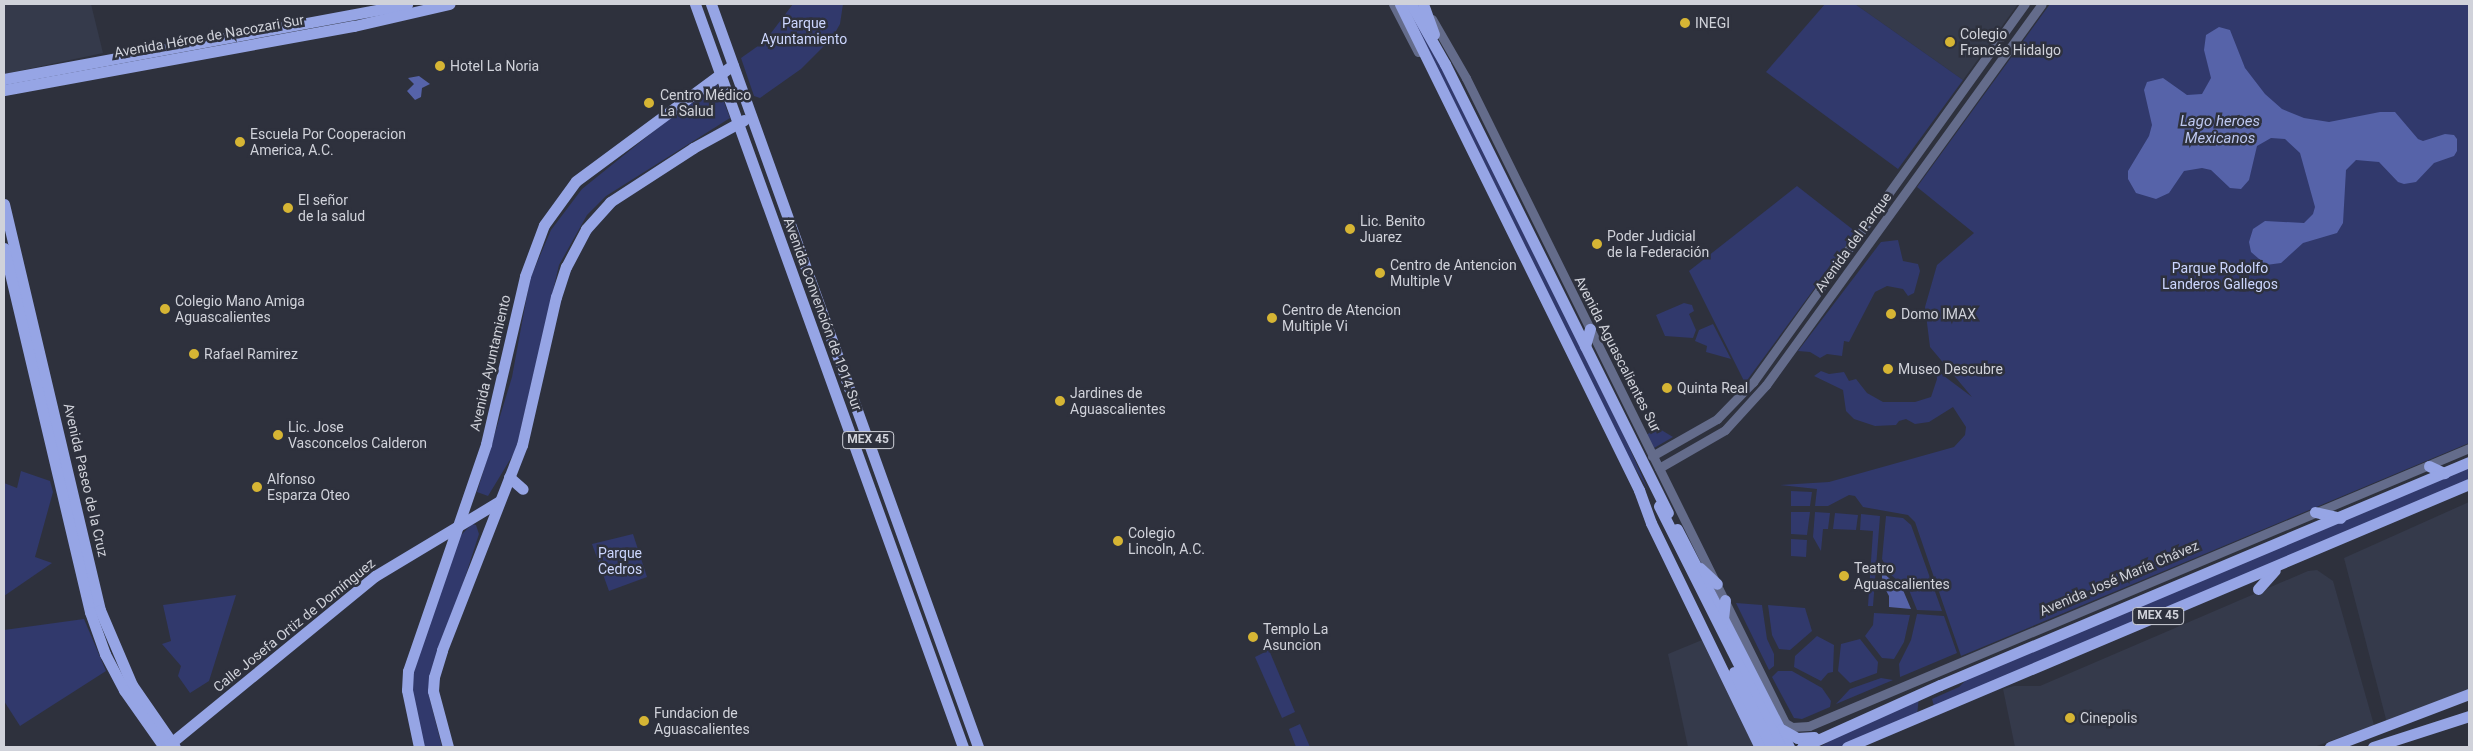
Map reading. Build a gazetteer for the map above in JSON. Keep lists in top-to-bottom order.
{
  "streets": {
    "main road": [
      "Avenida Héroe de Nacozari Sur",
      "Avenida Convención de 1914 Sur",
      "Avenida Aguascalientes Sur",
      "Avenida Ayuntamiento",
      "MEX 45",
      "Avenida Paseo de la Cruz",
      "Calle Josefa Ortiz de Domínguez"
    ],
    "street": ["Avenida del Parque", "Avenida José María Chávez"]
  },
  "crossings": [
    ["Avenida del Parque", "Avenida Aguascalientes Sur"],
    ["Avenida Convención de 1914 Sur", "Avenida Ayuntamiento"],
    ["Avenida Aguascalientes Sur", "Avenida José María Chávez"],
    ["Avenida Ayuntamiento", "Calle Josefa Ortiz de Domínguez"],
    ["Avenida Paseo de la Cruz", "Calle Josefa Ortiz de Domínguez"]
  ],
  "water": ["Lago heroes Mexicanos"],
  "parks": ["Parque Ayuntamiento", "Parque Rodolfo Landeros Gallegos", "Parque Cedros"],
  "places": [
    "INEGI",
    "Colegio Francés Hidalgo",
    "Hotel La Noria",
    "Centro Médico La Salud",
    "Escuela Por Cooperacion America, A.C.",
    "El señor de la salud",
    "Lic. Benito Juarez",
    "Poder Judicial de la Federación",
    "Centro de Antencion Multiple V",
    "Colegio Mano Amiga Aguascalientes",
    "Domo IMAX",
    "Centro de Atencion Multiple Vi",
    "Rafael Ramirez",
    "Museo Descubre",
    "Quinta Real",
    "Jardines de Aguascalientes",
    "Lic. Jose Vasconcelos Calderon",
    "Alfonso Esparza Oteo",
    "Colegio Lincoln, A.C.",
    "Teatro Aguascalientes",
    "Templo La Asuncion",
    "Cinepolis",
    "Fundacion de Aguascalientes"
  ]
}
